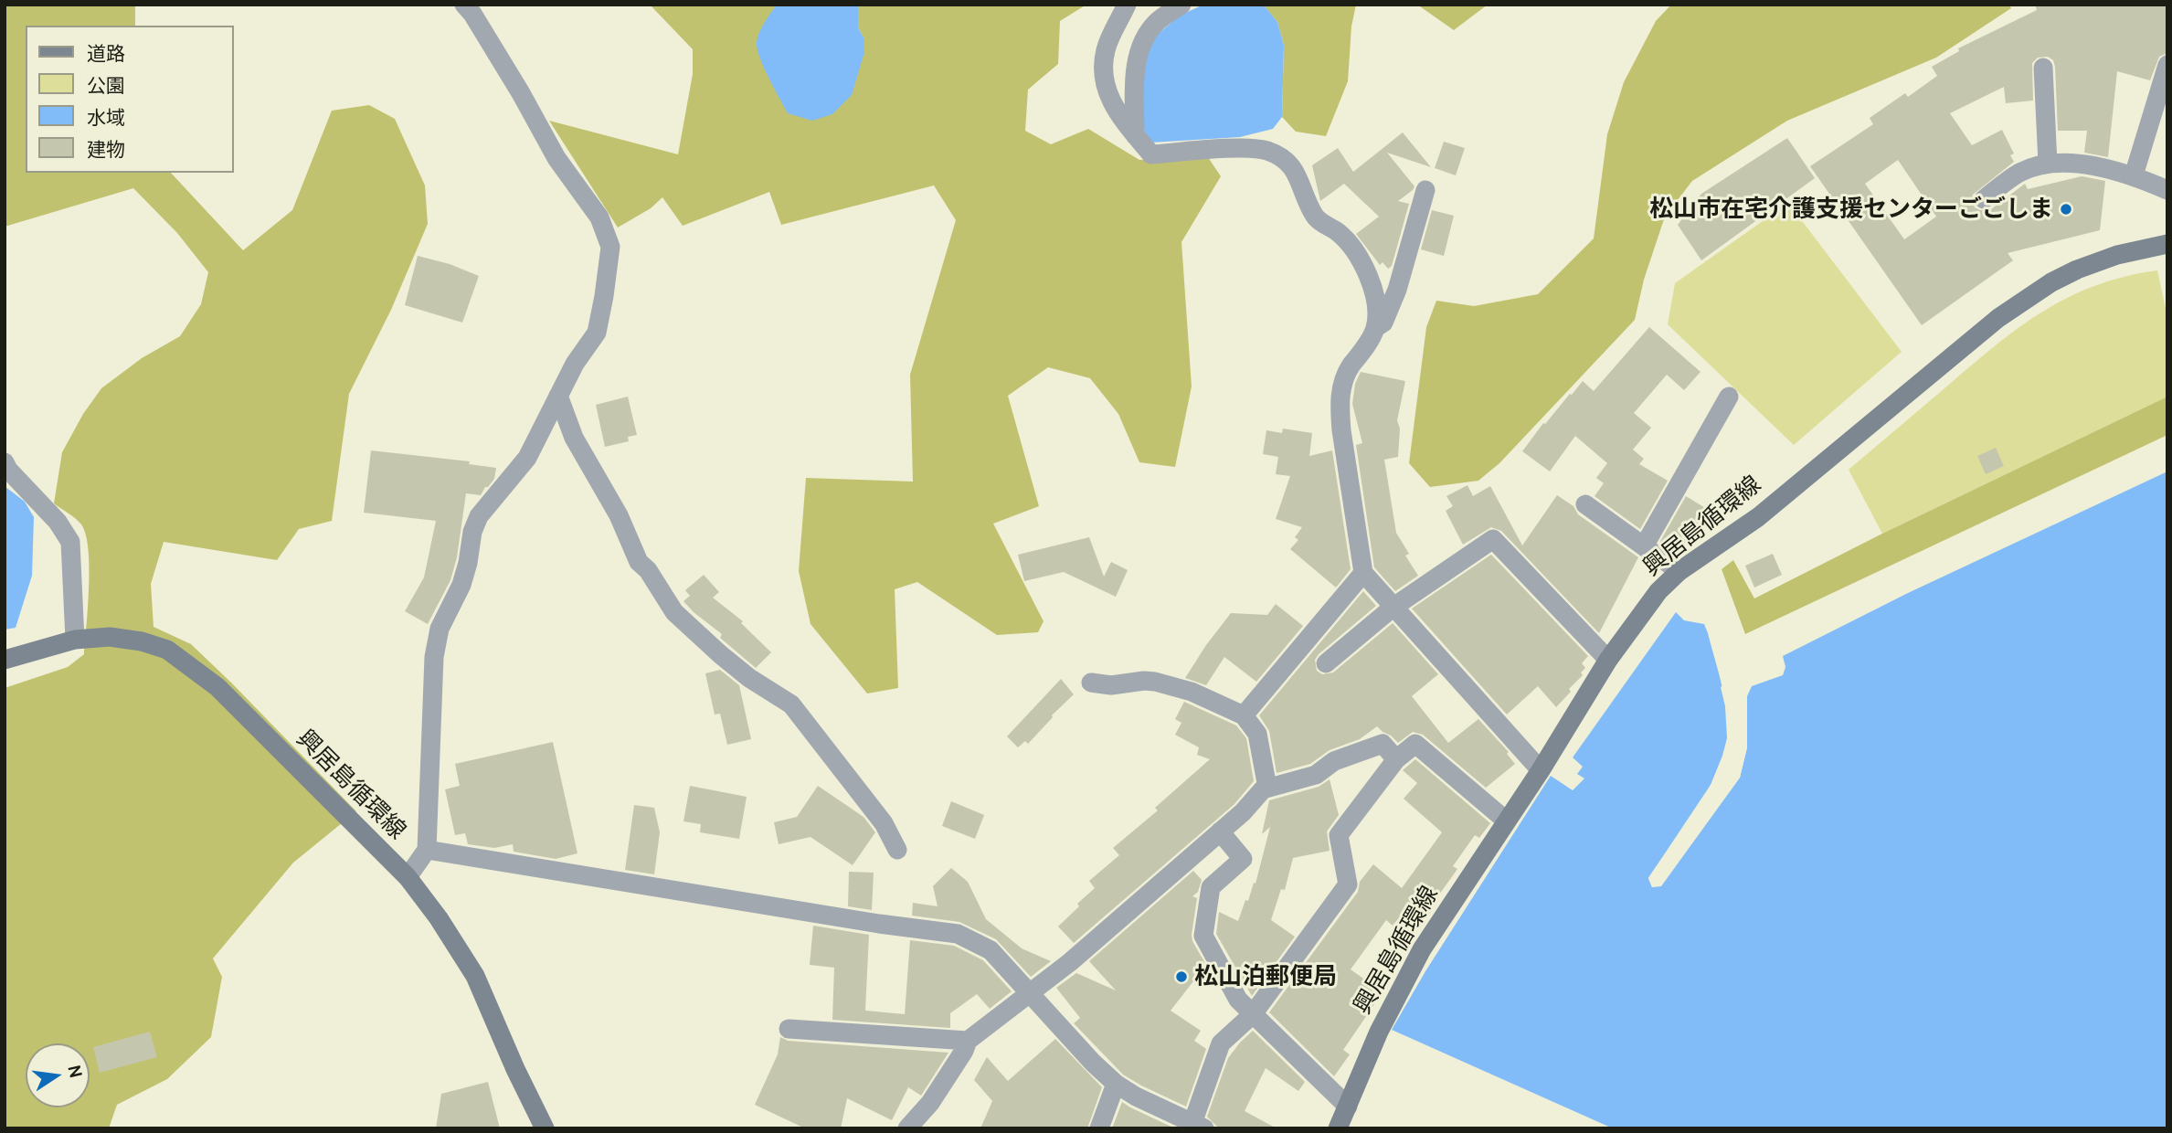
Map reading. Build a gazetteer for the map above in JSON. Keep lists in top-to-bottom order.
{
  "streets": {
    "main road": ["興居島循環線"]
  },
  "places": ["松山市在宅介護支援センターごごしま", "松山泊郵便局"],
  "legend": [
    "道路",
    "公園",
    "水域",
    "建物"
  ],
  "north": "right"
}
